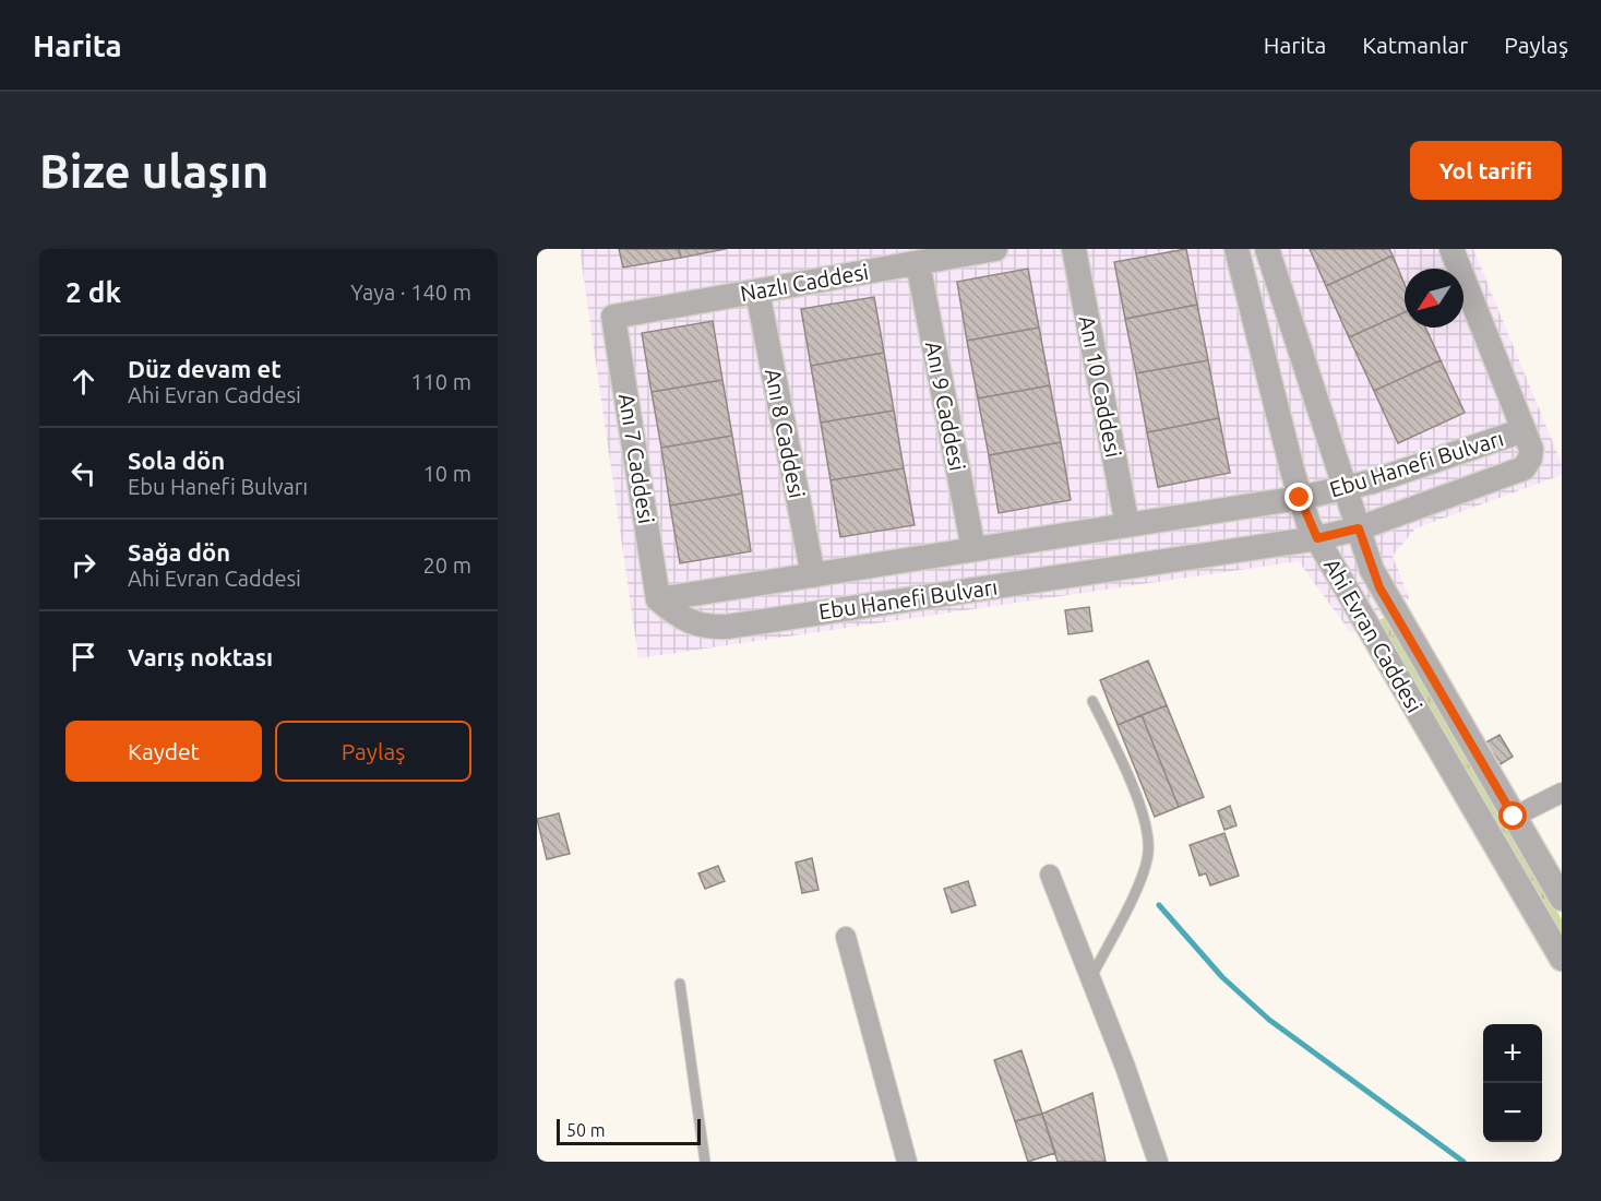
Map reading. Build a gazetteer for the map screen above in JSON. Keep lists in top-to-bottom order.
{
  "streets": {
    "street": [
      "Nazlı Caddesi",
      "Anı 10 Caddesi",
      "Anı 9 Caddesi",
      "Anı 8 Caddesi",
      "Anı 7 Caddesi",
      "Ebu Hanefi Bulvarı",
      "Ahi Evran Caddesi"
    ]
  },
  "crossings": [
    ["Nazlı Caddesi", "Anı 9 Caddesi"],
    ["Nazlı Caddesi", "Anı 8 Caddesi"],
    ["Nazlı Caddesi", "Anı 7 Caddesi"],
    ["Anı 10 Caddesi", "Ebu Hanefi Bulvarı"],
    ["Anı 9 Caddesi", "Ebu Hanefi Bulvarı"],
    ["Anı 8 Caddesi", "Ebu Hanefi Bulvarı"],
    ["Anı 7 Caddesi", "Ebu Hanefi Bulvarı"],
    ["Ebu Hanefi Bulvarı", "Ahi Evran Caddesi"]
  ],
  "scale_bar": "50 m",
  "north": "bottom left",
  "page": {
    "header": "Harita",
    "nav": ["Harita", "Katmanlar", "Paylaş"],
    "buttons": [
      "Yol tarifi",
      ["Kaydet", "Paylaş"]
    ],
    "title": "Bize ulaşın",
    "heading": ["2 dk", "Yaya · 140 m"],
    "list": [
      ["Düz devam et", "Ahi Evran Caddesi", "110 m"],
      ["Sola dön", "Ebu Hanefi Bulvarı", "10 m"],
      ["Sağa dön", "Ahi Evran Caddesi", "20 m"],
      "Varış noktası"
    ],
    "map_buttons": ["+", "−"],
    "scale": "50 m"
  }
}
